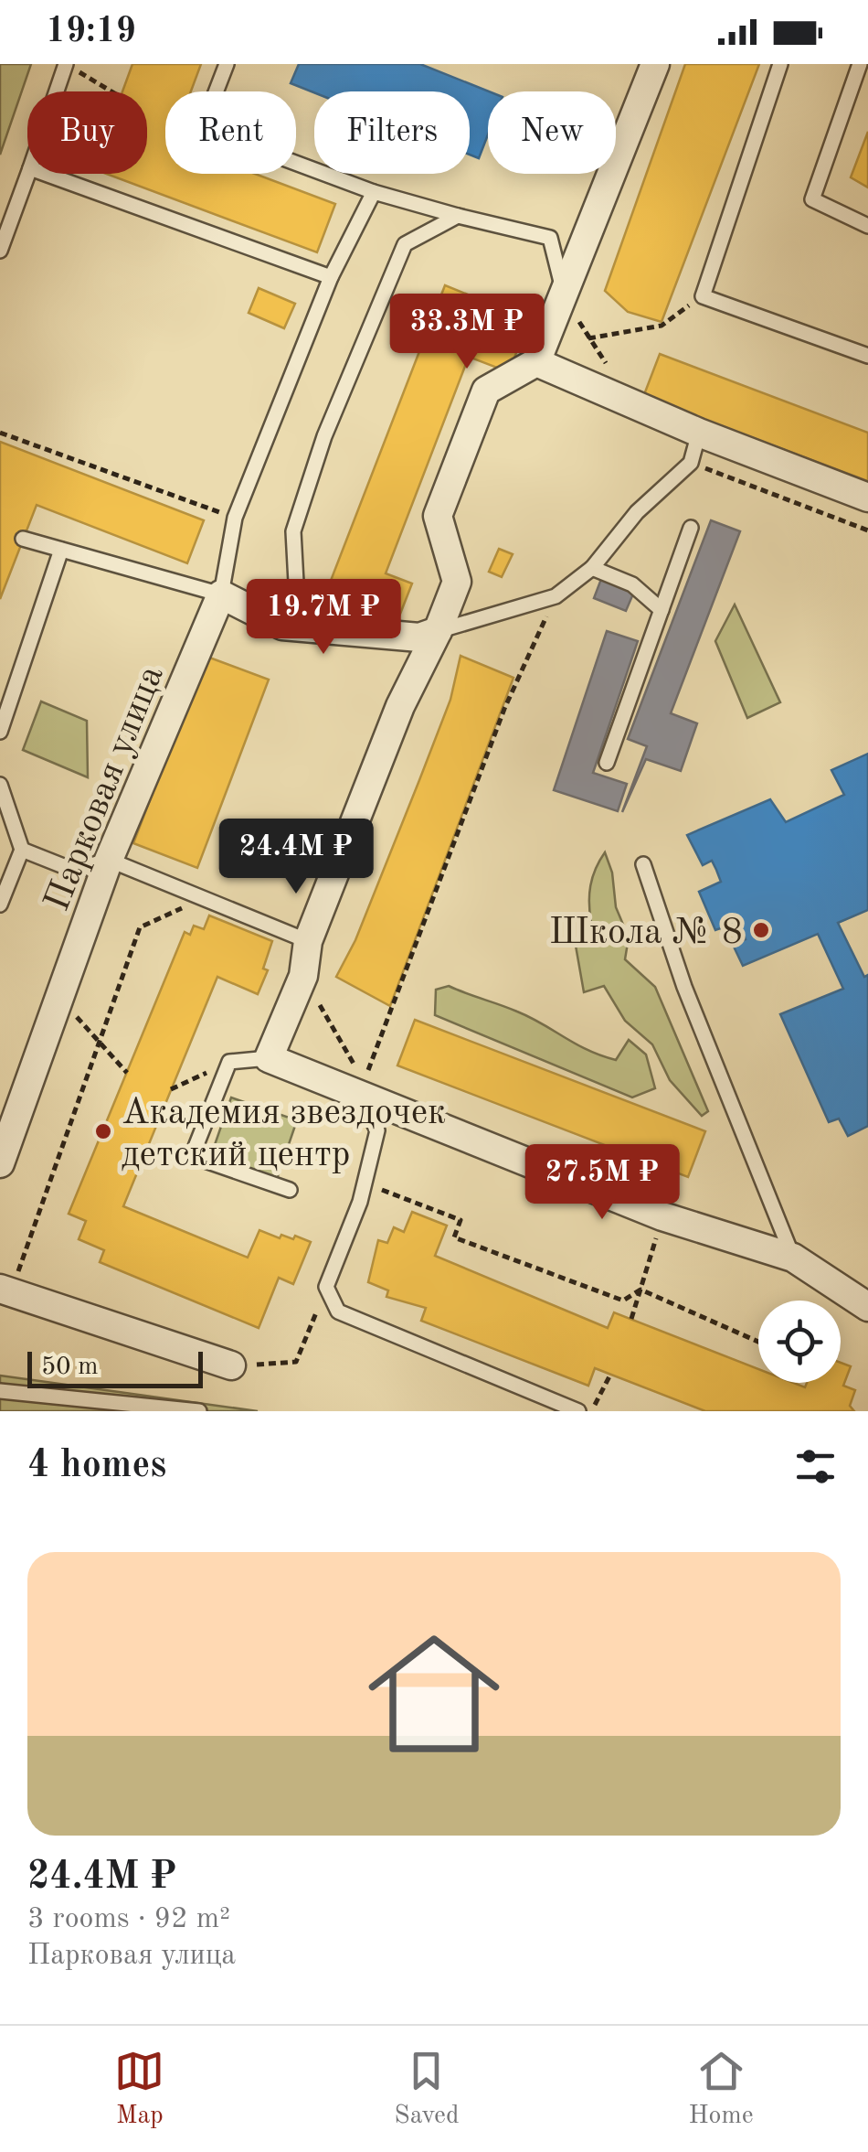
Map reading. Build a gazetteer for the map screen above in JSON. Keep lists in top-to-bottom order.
{
  "streets": {
    "street": ["Парковая улица"]
  },
  "places": ["Школа № 8", "Академия звездочек детский центр"],
  "scale_bar": "50 m",
  "page": {
    "status": "19:19",
    "chip": [
      "Buy",
      "Rent",
      "Filters",
      "New"
    ],
    "price": [
      "33.3M ₽",
      "19.7M ₽",
      "24.4M ₽",
      "27.5M ₽"
    ],
    "scale": "50 m",
    "heading": "4 homes",
    "list": [
      {
        "name": "24.4M ₽",
        "note": "3 rooms · 92 m² · Парковая улица"
      }
    ],
    "tabs": ["Map", "Saved", "Home"]
  }
}
